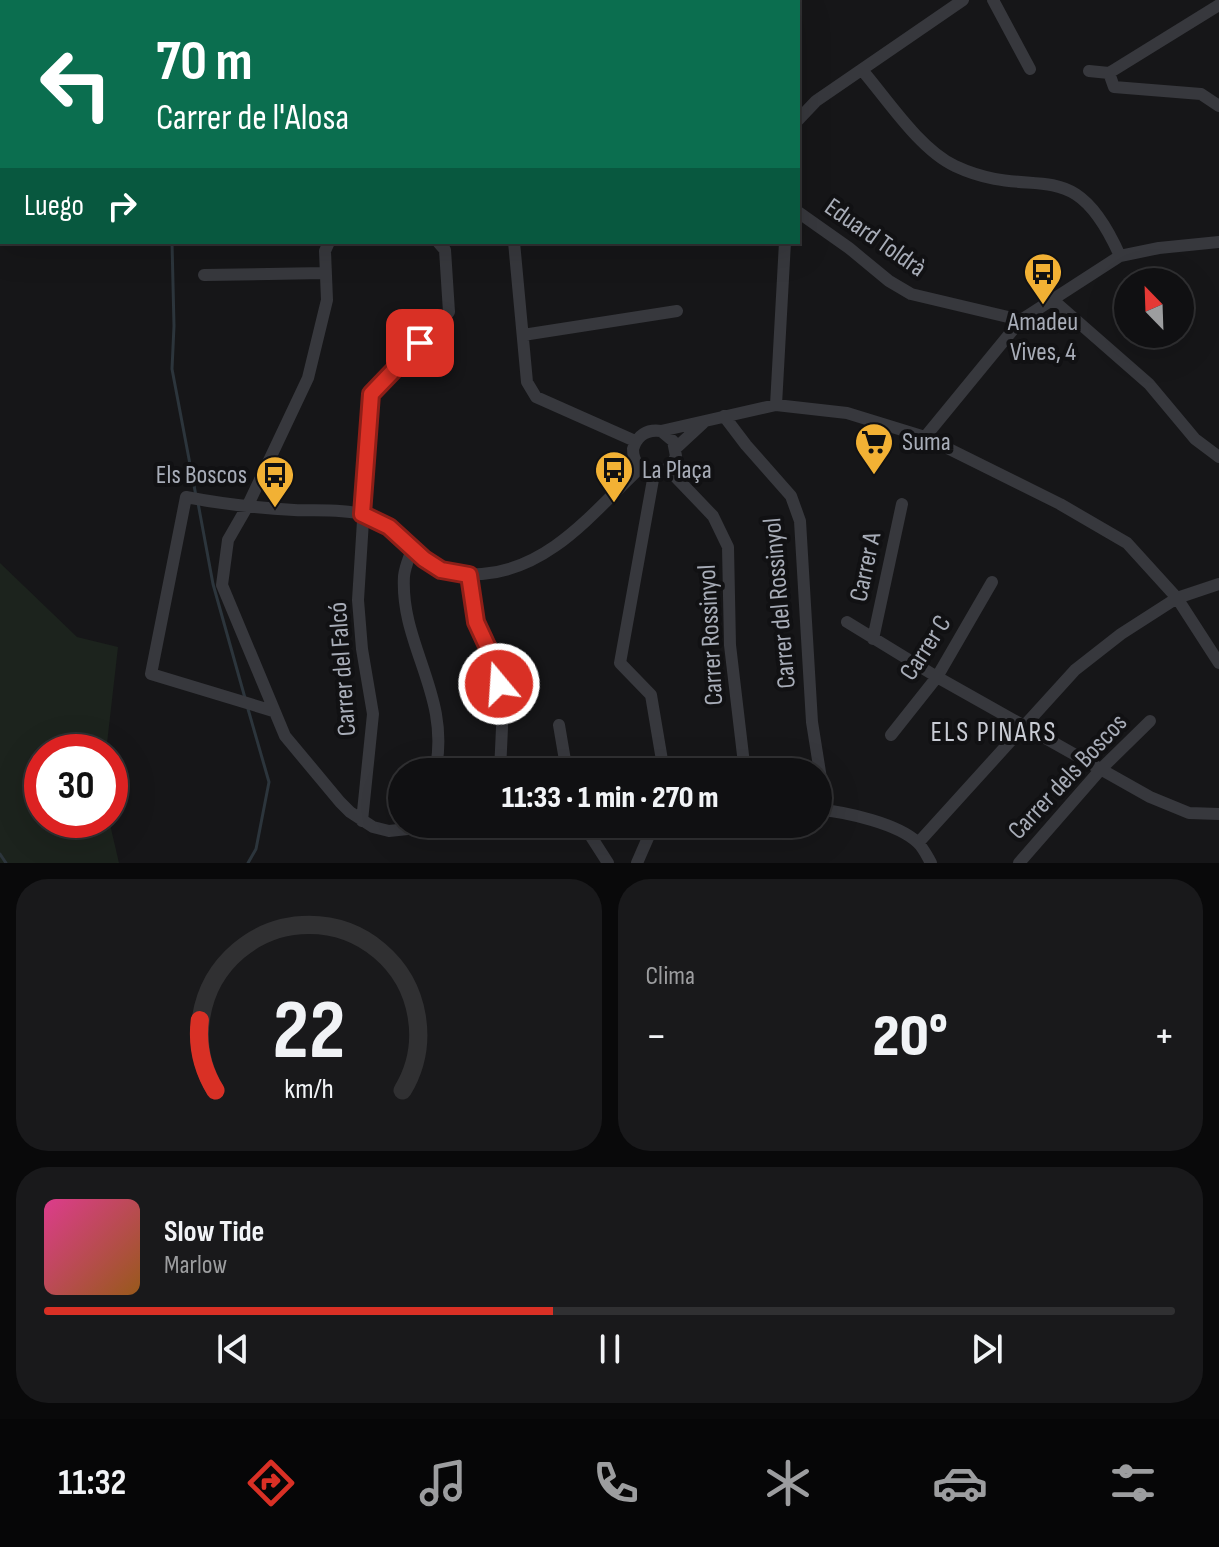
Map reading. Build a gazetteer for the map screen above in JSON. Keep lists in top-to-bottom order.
{
  "streets": {
    "street": [
      "Eduard Toldrà",
      "Carrer A",
      "Carrer del Rossinyol",
      "Carrer Rossinyol",
      "Carrer C",
      "Carrer del Falcó",
      "Carrer dels Boscos"
    ]
  },
  "districts": ["ELS PINARS"],
  "places": {
    "bus stop": ["Amadeu Vives, 4", "La Plaça", "Els Boscos"],
    "supermarket": ["Suma"]
  },
  "north": "top left",
  "page": {
    "turn": ["70 m", "Carrer de l'Alosa"],
    "then": "Luego",
    "limit": "30",
    "trip": "11:33 · 1 min · 270 m",
    "tile": "Clima",
    "heat": ["−", "20°", "+"],
    "song": ["Slow Tide", "Marlow"],
    "tabs": "11:32",
    "gauge": ["22", "km/h"]
  }
}
